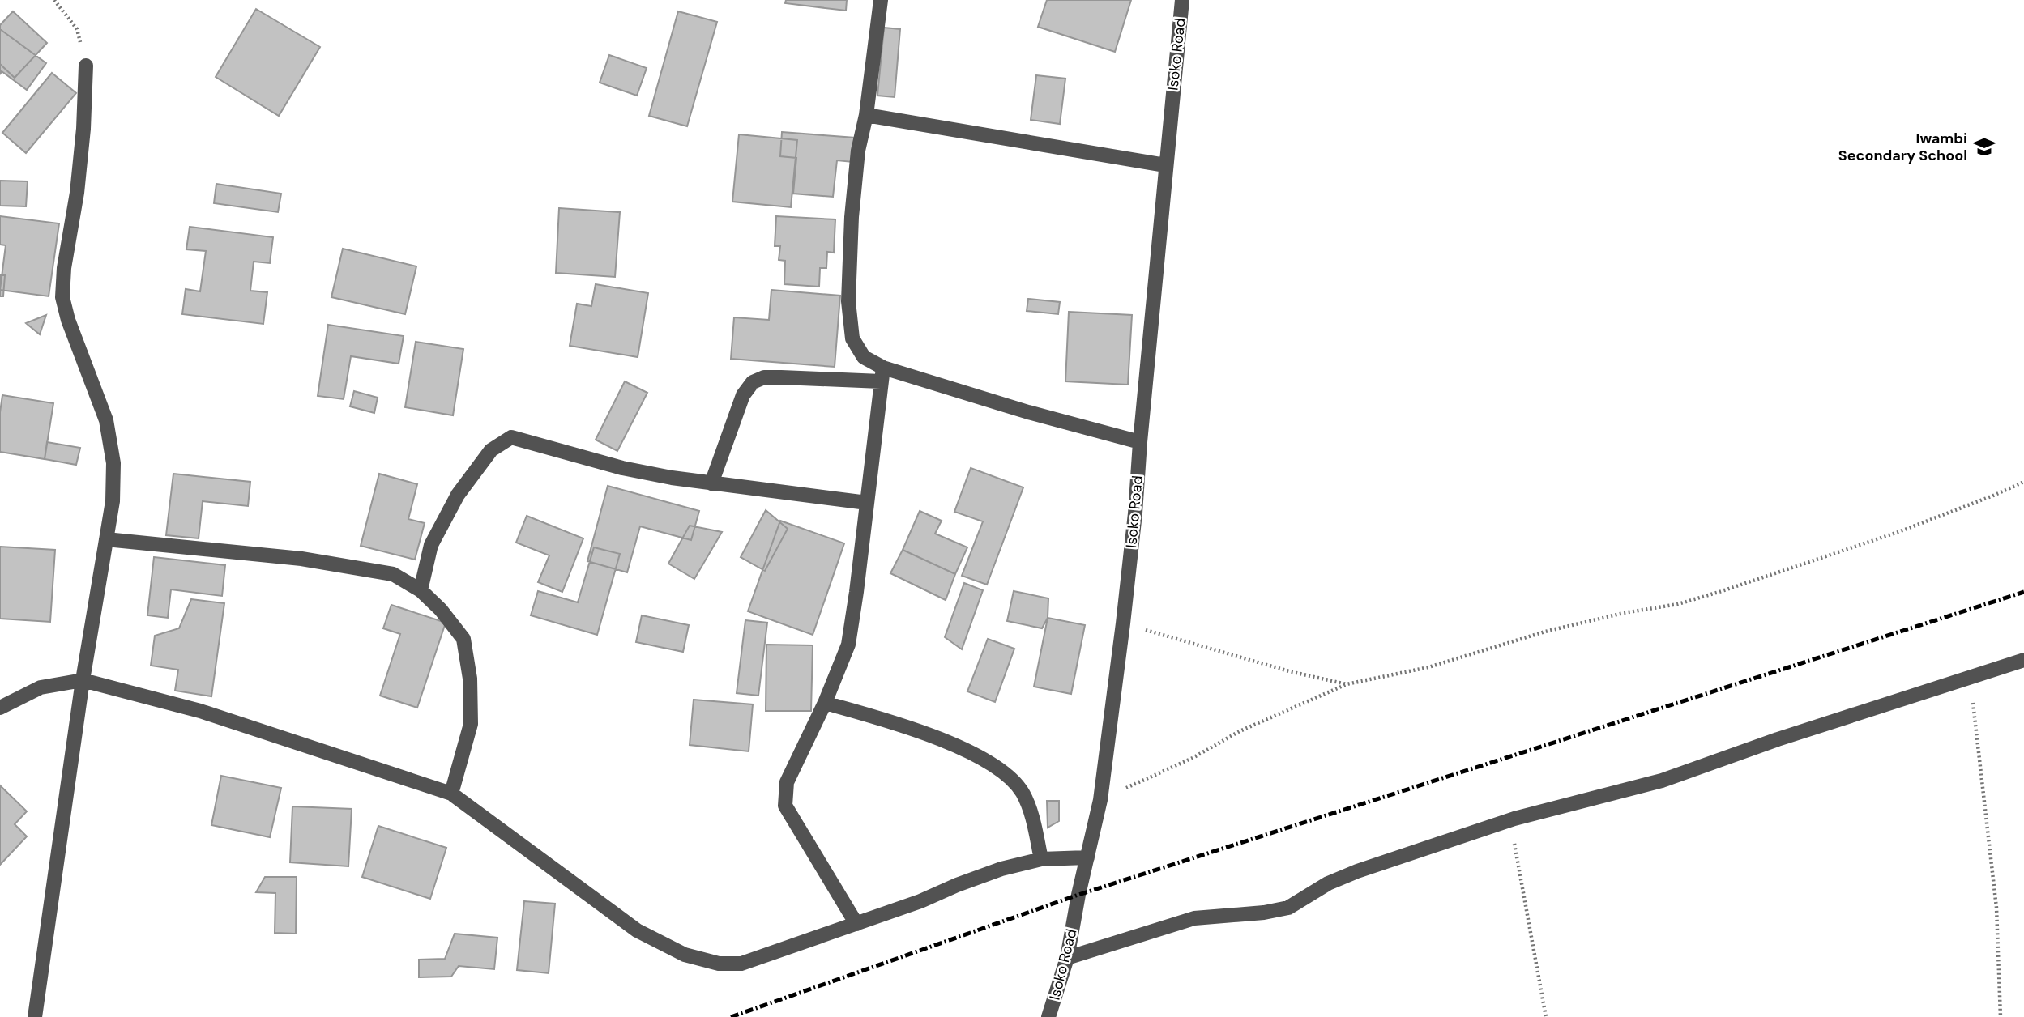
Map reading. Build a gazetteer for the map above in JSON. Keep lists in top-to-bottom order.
{
  "streets": {
    "street": ["Isoko Road"]
  },
  "places": {
    "school or university": ["Iwambi Secondary School"]
  }
}
